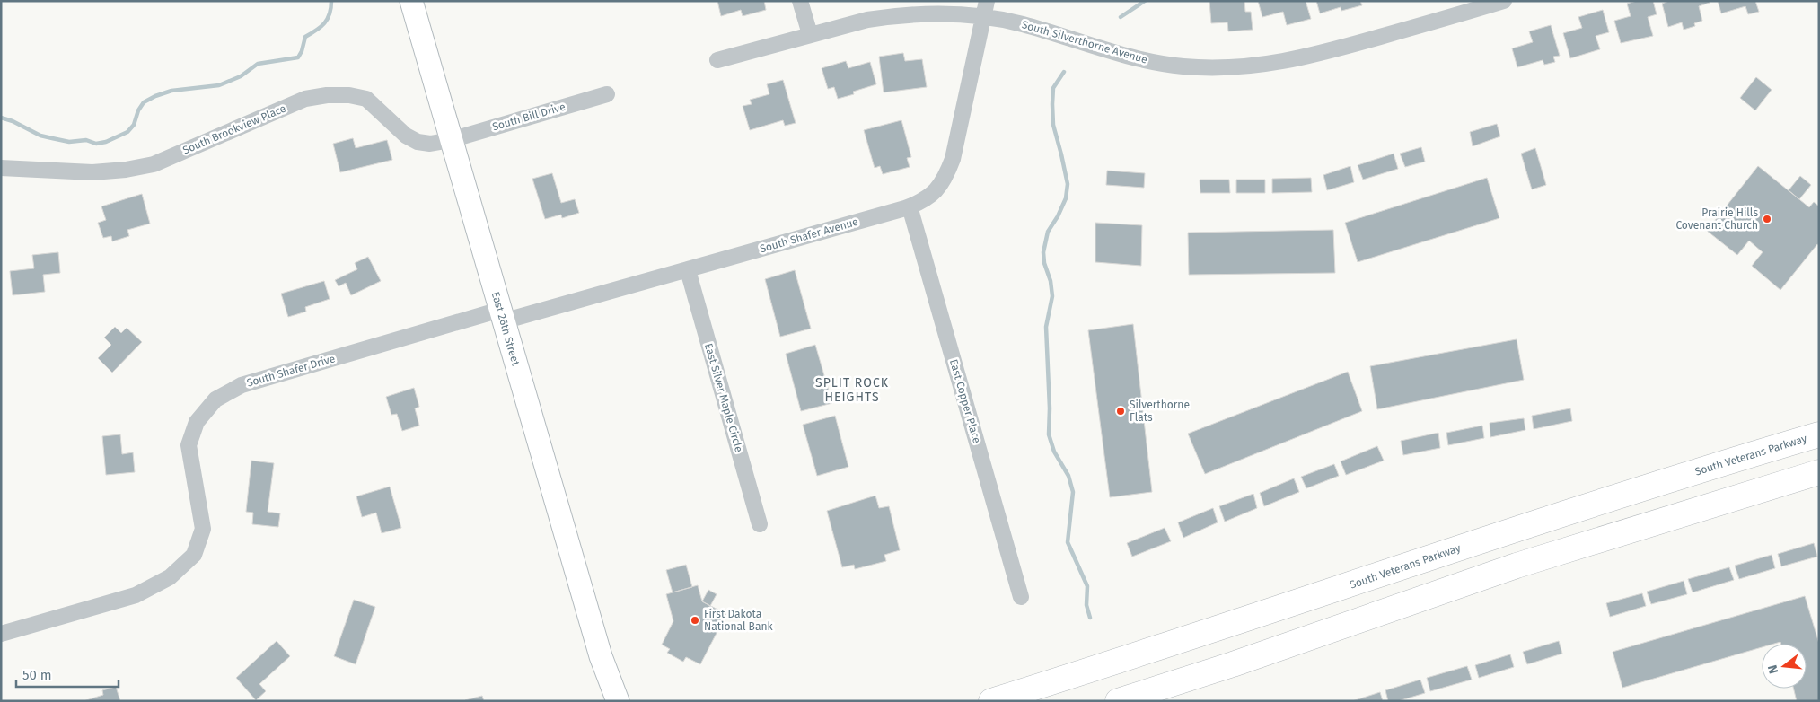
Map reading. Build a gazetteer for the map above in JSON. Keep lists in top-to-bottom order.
{
  "streets": {
    "highway": ["South Veterans Parkway"],
    "main road": ["East 26th Street"],
    "street": [
      "South Silverthorne Avenue",
      "South Bill Drive",
      "South Brookview Place",
      "South Shafer Avenue",
      "South Shafer Drive",
      "East Silver Maple Circle",
      "East Copper Place"
    ]
  },
  "crossings": [
    ["South Silverthorne Avenue", "South Shafer Avenue"],
    ["South Bill Drive", "South Brookview Place"],
    ["South Bill Drive", "East 26th Street"],
    ["South Brookview Place", "East 26th Street"],
    ["South Shafer Avenue", "East 26th Street"],
    ["South Shafer Avenue", "South Shafer Drive"],
    ["South Shafer Avenue", "East Silver Maple Circle"],
    ["South Shafer Avenue", "East Copper Place"],
    ["East 26th Street", "South Shafer Drive"]
  ],
  "districts": ["SPLIT ROCK HEIGHTS"],
  "places": ["Prairie Hills Covenant Church", "Silverthorne Flats", "First Dakota National Bank"],
  "scale_bar": "50 m",
  "north": "left"
}
